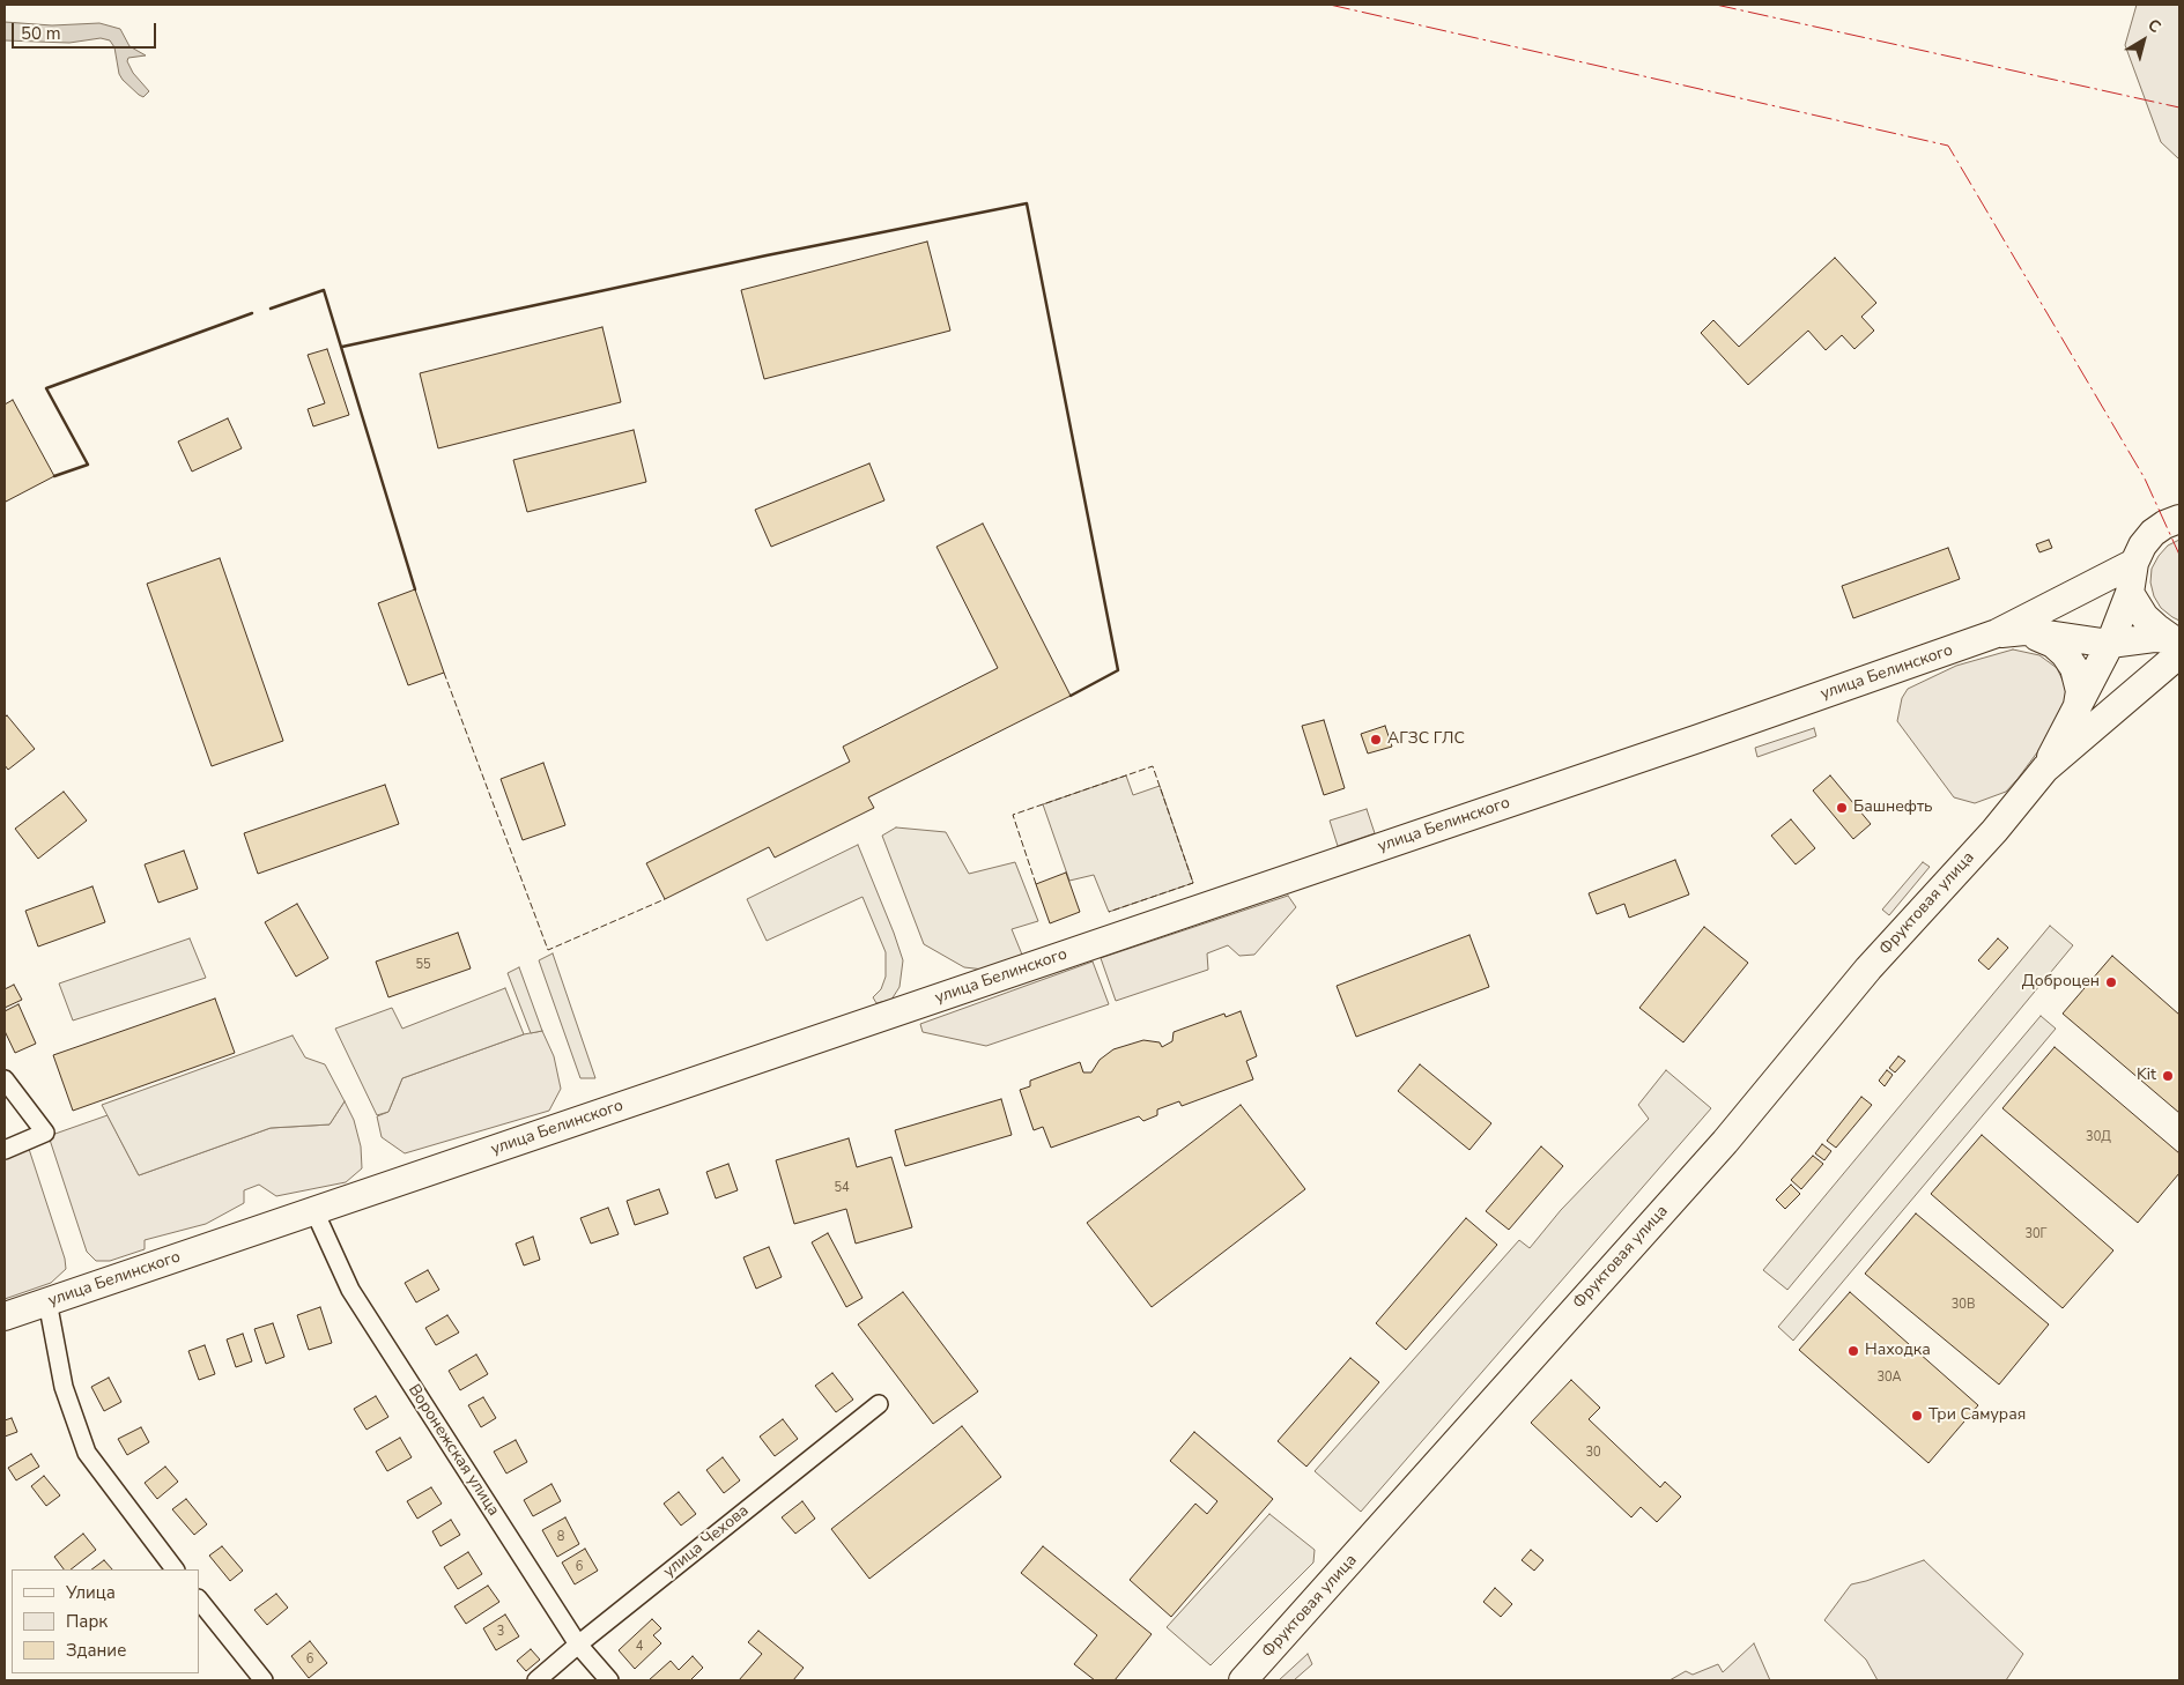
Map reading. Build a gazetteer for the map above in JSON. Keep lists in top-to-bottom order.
{
  "streets": {
    "main road": ["улица Белинского", "Фруктовая улица"],
    "street": ["Воронежская улица", "улица Чехова"]
  },
  "crossings": [
    ["улица Белинского", "Воронежская улица"],
    ["Воронежская улица", "улица Чехова"]
  ],
  "places": [
    "АГЗС ГЛС",
    "Башнефть",
    "Доброцен",
    "Kit",
    "Находка",
    "Три Самурая"
  ],
  "house_numbers": [
    "55",
    "30Д",
    "54",
    "30Г",
    "30В",
    "30А",
    "30",
    "8",
    "6",
    "3",
    "4",
    "6"
  ],
  "legend": ["Улица", "Парк", "Здание"],
  "scale_bar": "50 m",
  "north": "top right"
}
